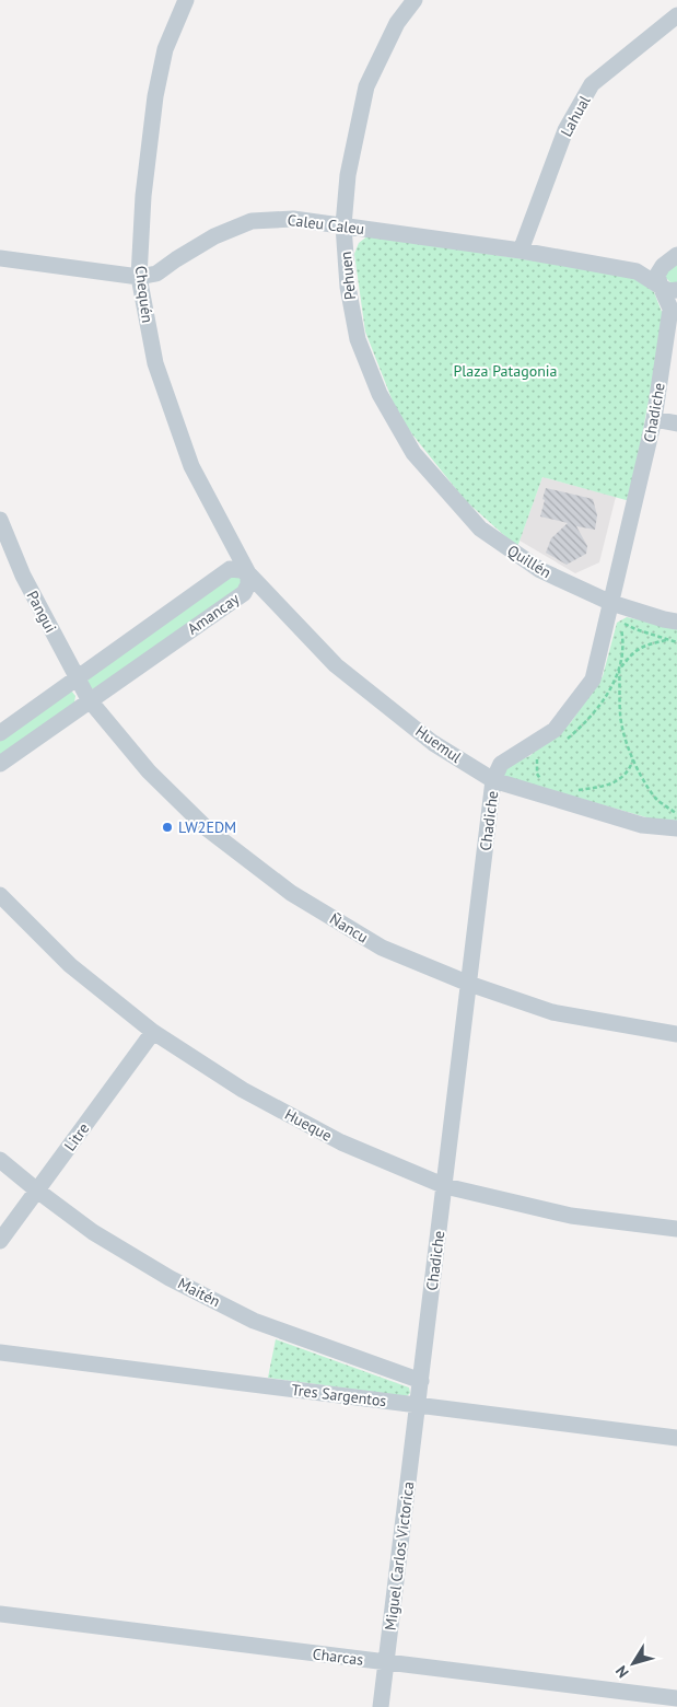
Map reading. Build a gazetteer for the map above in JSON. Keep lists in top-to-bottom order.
{
  "streets": {
    "street": [
      "Lahual",
      "Caleu Caleu",
      "Pehuen",
      "Chequén",
      "Chadiche",
      "Quillén",
      "Pangui",
      "Amancay",
      "Huemul",
      "Ñancu",
      "Hueque",
      "Litre",
      "Maitén",
      "Tres Sargentos",
      "Miguel Carlos Victorica",
      "Charcas"
    ]
  },
  "crossings": [
    ["Lahual", "Caleu Caleu"],
    ["Caleu Caleu", "Pehuen"],
    ["Caleu Caleu", "Chequén"],
    ["Caleu Caleu", "Chadiche"],
    ["Pehuen", "Quillén"],
    ["Chequén", "Amancay"],
    ["Chequén", "Huemul"],
    ["Chadiche", "Quillén"],
    ["Chadiche", "Huemul"],
    ["Chadiche", "Ñancu"],
    ["Chadiche", "Hueque"],
    ["Chadiche", "Maitén"],
    ["Chadiche", "Tres Sargentos"],
    ["Chadiche", "Miguel Carlos Victorica"],
    ["Pangui", "Amancay"],
    ["Pangui", "Ñancu"],
    ["Amancay", "Huemul"],
    ["Amancay", "Ñancu"],
    ["Hueque", "Litre"],
    ["Litre", "Maitén"],
    ["Tres Sargentos", "Miguel Carlos Victorica"],
    ["Miguel Carlos Victorica", "Charcas"]
  ],
  "parks": ["Plaza Patagonia"],
  "places": ["LW2EDM"],
  "north": "bottom left"
}
